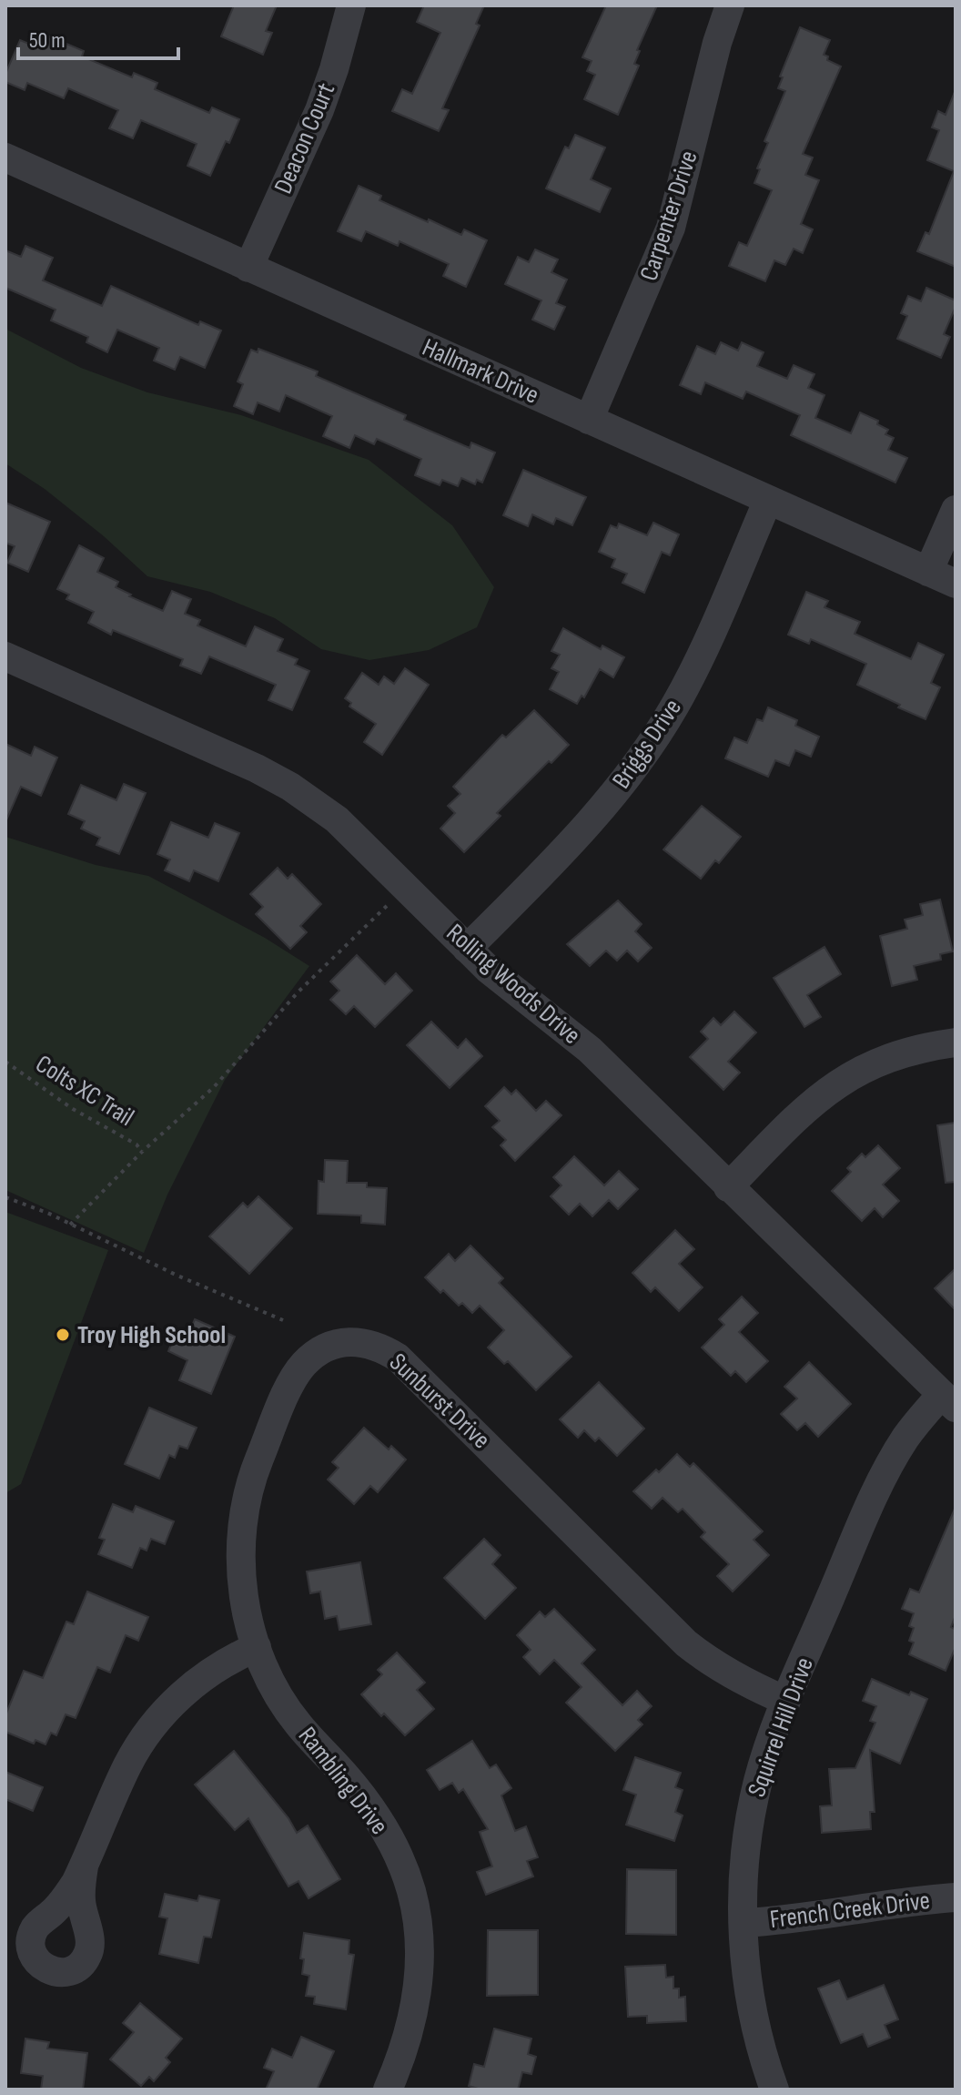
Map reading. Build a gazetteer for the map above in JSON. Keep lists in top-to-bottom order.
{
  "streets": {
    "street": [
      "Deacon Court",
      "Carpenter Drive",
      "Hallmark Drive",
      "Briggs Drive",
      "Rolling Woods Drive",
      "Sunburst Drive",
      "Squirrel Hill Drive",
      "Rambling Drive",
      "French Creek Drive"
    ],
    "path": ["Colts XC Trail"]
  },
  "crossings": [
    ["Deacon Court", "Hallmark Drive"],
    ["Carpenter Drive", "Hallmark Drive"],
    ["Hallmark Drive", "Briggs Drive"],
    ["Briggs Drive", "Rolling Woods Drive"],
    ["Rolling Woods Drive", "Squirrel Hill Drive"],
    ["Sunburst Drive", "Squirrel Hill Drive"],
    ["Sunburst Drive", "Rambling Drive"],
    ["Squirrel Hill Drive", "French Creek Drive"]
  ],
  "places": ["Troy High School"],
  "scale_bar": "50 m"
}
